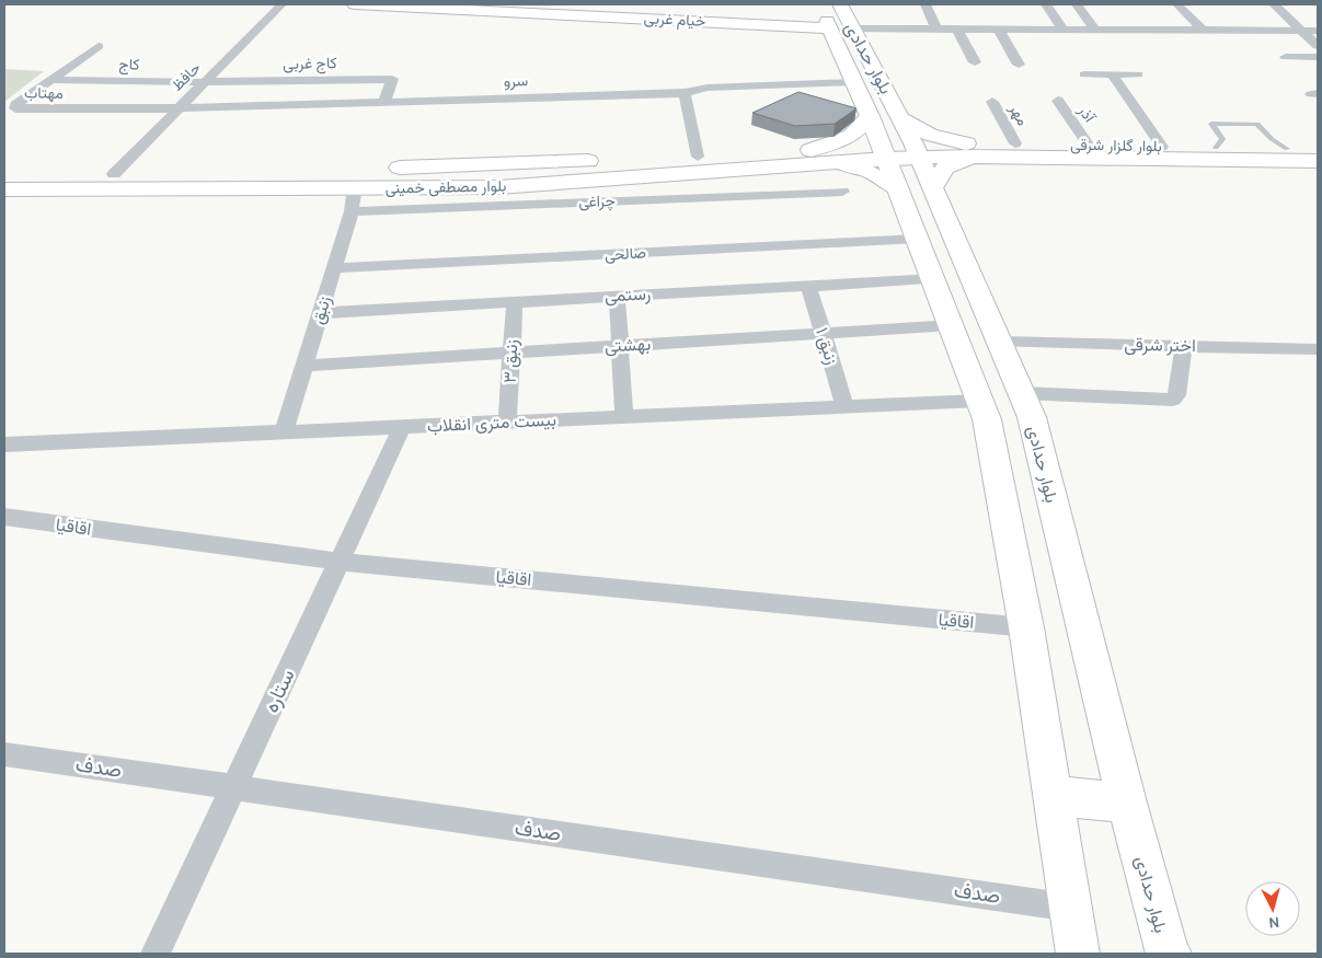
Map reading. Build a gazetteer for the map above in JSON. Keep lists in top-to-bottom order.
{
  "streets": {
    "main road": [
      "خیام غربی",
      "بلوار حدادی",
      "بلوار گلزار شرقی",
      "بلوار مصطفی خمینی"
    ],
    "street": [
      "کاج غربی",
      "کاج",
      "حافظ",
      "سرو",
      "مهتاب",
      "آذر",
      "مهر",
      "چراغی",
      "صالحی",
      "رستمی",
      "زنبق",
      "بهشتی",
      "اختر شرقی",
      "زنبق ۱",
      "زنبق ۳",
      "بیست متری انقلاب",
      "اقاقیا",
      "ستاره",
      "صدف"
    ]
  },
  "crossings": [
    ["خیام غربی", "بلوار حدادی"],
    ["بلوار حدادی", "سرو"],
    ["بلوار حدادی", "بلوار گلزار شرقی"],
    ["بلوار حدادی", "بلوار مصطفی خمینی"],
    ["بلوار حدادی", "صالحی"],
    ["بلوار حدادی", "رستمی"],
    ["بلوار حدادی", "بهشتی"],
    ["بلوار حدادی", "اختر شرقی"],
    ["بلوار حدادی", "بیست متری انقلاب"],
    ["بلوار حدادی", "اقاقیا"],
    ["بلوار حدادی", "صدف"],
    ["کاج غربی", "کاج"],
    ["کاج غربی", "حافظ"],
    ["کاج غربی", "سرو"],
    ["کاج", "حافظ"],
    ["کاج", "مهتاب"],
    ["حافظ", "سرو"],
    ["حافظ", "مهتاب"],
    ["حافظ", "بلوار مصطفی خمینی"],
    ["سرو", "مهتاب"],
    ["آذر", "بلوار گلزار شرقی"],
    ["مهر", "بلوار گلزار شرقی"],
    ["بلوار گلزار شرقی", "بلوار مصطفی خمینی"],
    ["بلوار مصطفی خمینی", "زنبق"],
    ["چراغی", "زنبق"],
    ["صالحی", "زنبق"],
    ["رستمی", "زنبق"],
    ["رستمی", "زنبق ۱"],
    ["رستمی", "زنبق ۳"],
    ["زنبق", "بهشتی"],
    ["زنبق", "بیست متری انقلاب"],
    ["بهشتی", "زنبق ۱"],
    ["بهشتی", "زنبق ۳"],
    ["زنبق ۱", "بیست متری انقلاب"],
    ["زنبق ۳", "بیست متری انقلاب"],
    ["بیست متری انقلاب", "ستاره"],
    ["اقاقیا", "ستاره"],
    ["ستاره", "صدف"]
  ],
  "north": "bottom"
}
